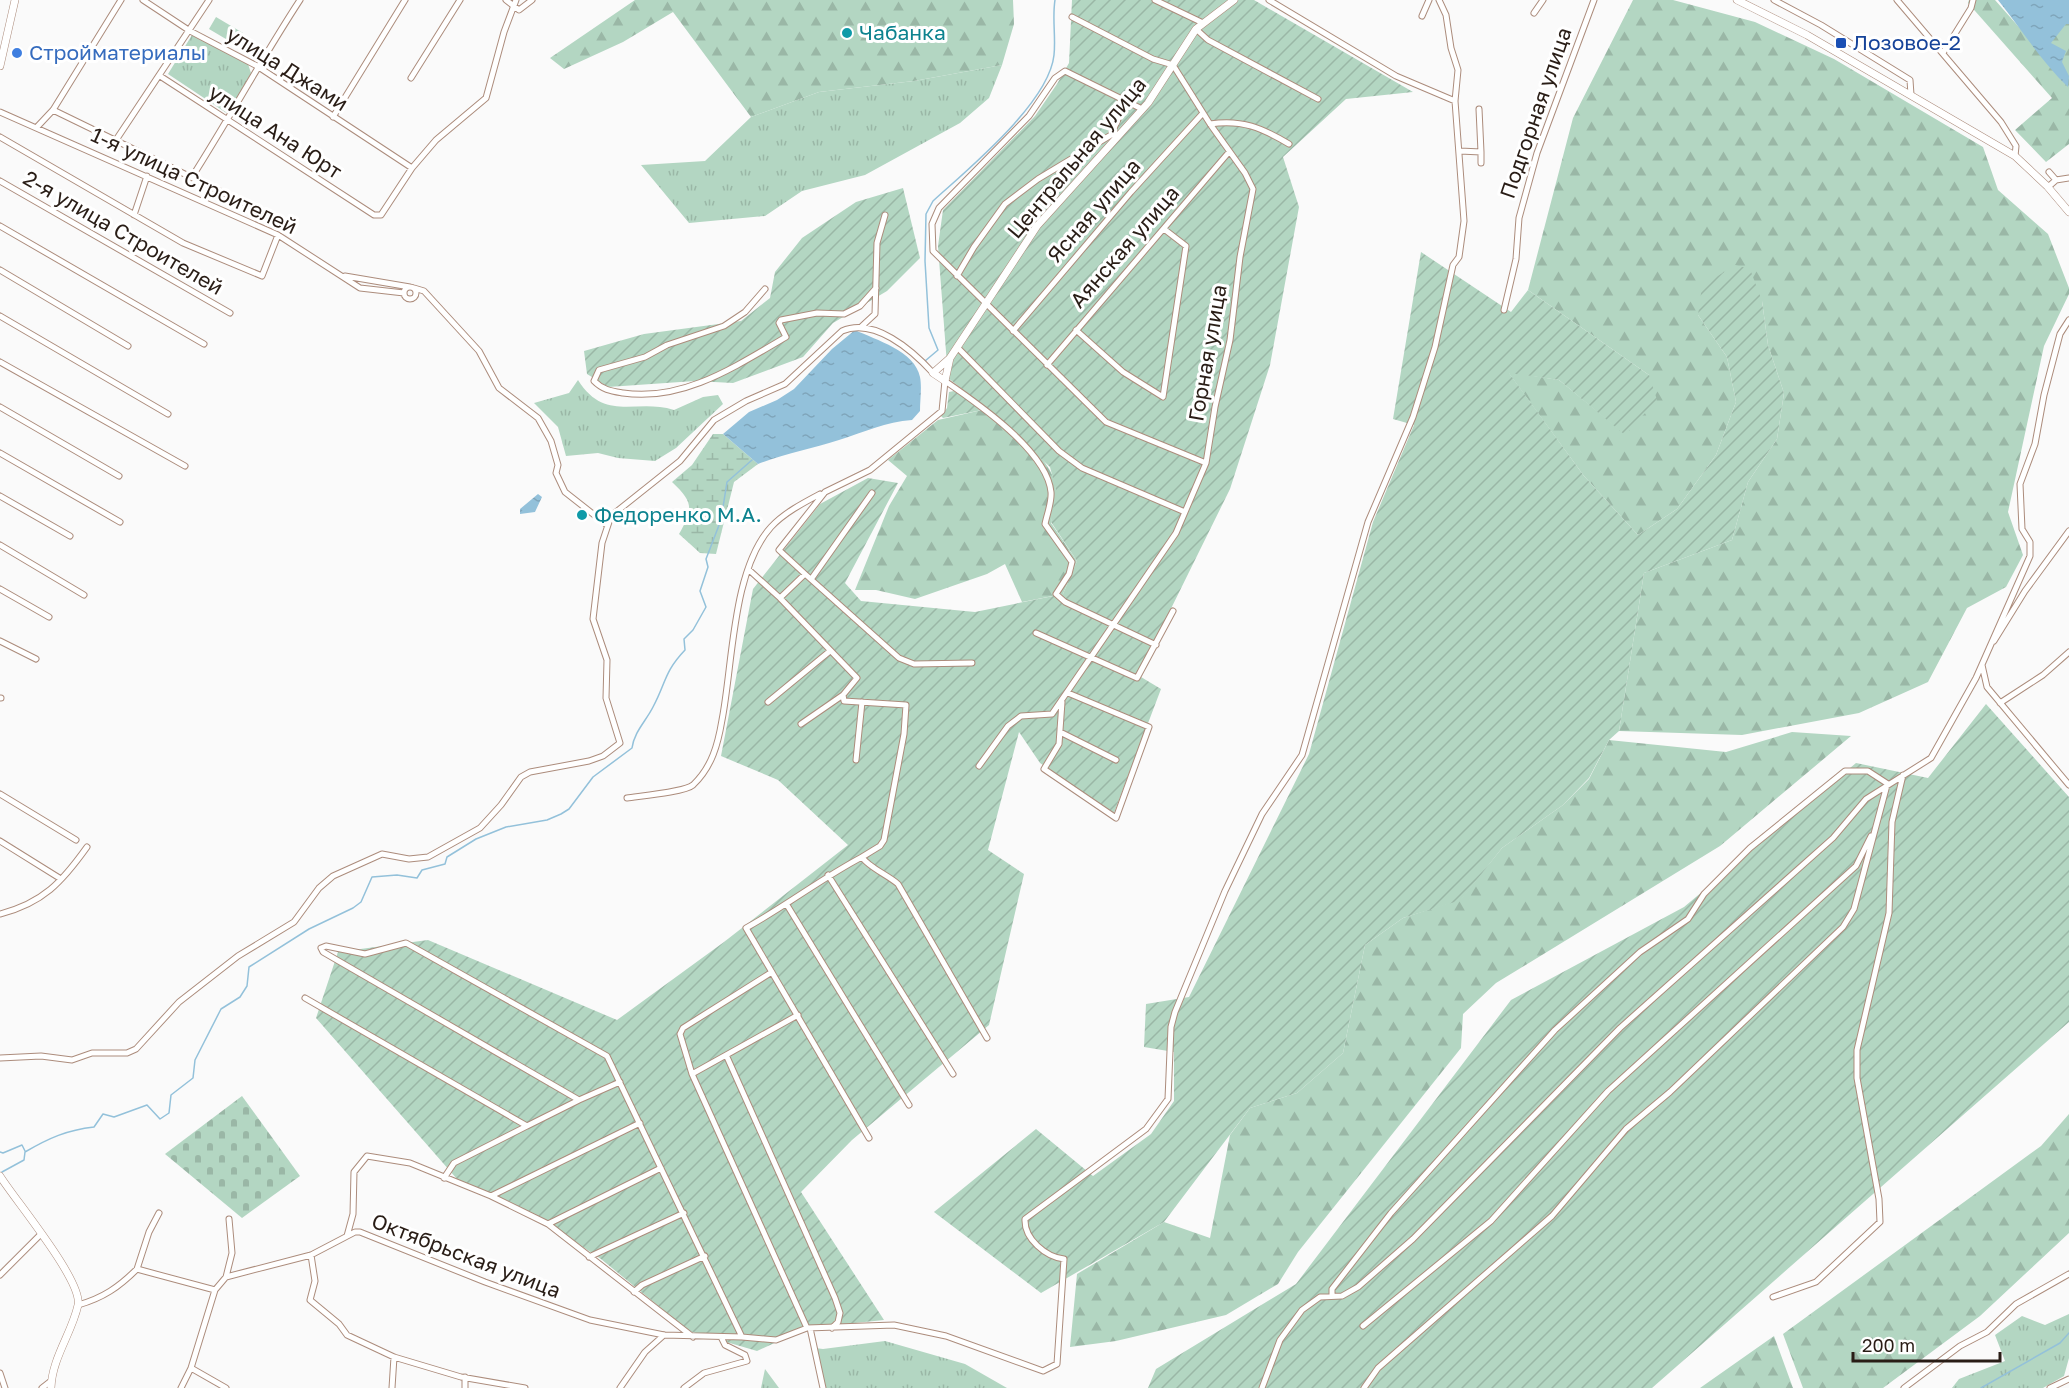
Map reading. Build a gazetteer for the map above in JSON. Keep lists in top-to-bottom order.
{
  "streets": {
    "main road": ["Центральная улица"],
    "street": [
      "улица Джами",
      "Подгорная улица",
      "улица Ана Юрт",
      "1-я улица Строителей",
      "Ясная улица",
      "2-я улица Строителей",
      "Аянская улица",
      "Горная улица",
      "Октябрьская улица"
    ]
  },
  "crossings": [
    ["улица Джами", "улица Ана Юрт"],
    ["Центральная улица", "Горная улица"],
    ["Ясная улица", "Горная улица"],
    ["Аянская улица", "Горная улица"]
  ],
  "places": {
    "other": ["Чабанка", "Стройматериалы", "Федоренко М.А."],
    "transit": ["Лозовое-2"]
  },
  "scale_bar": "200 m"
}
